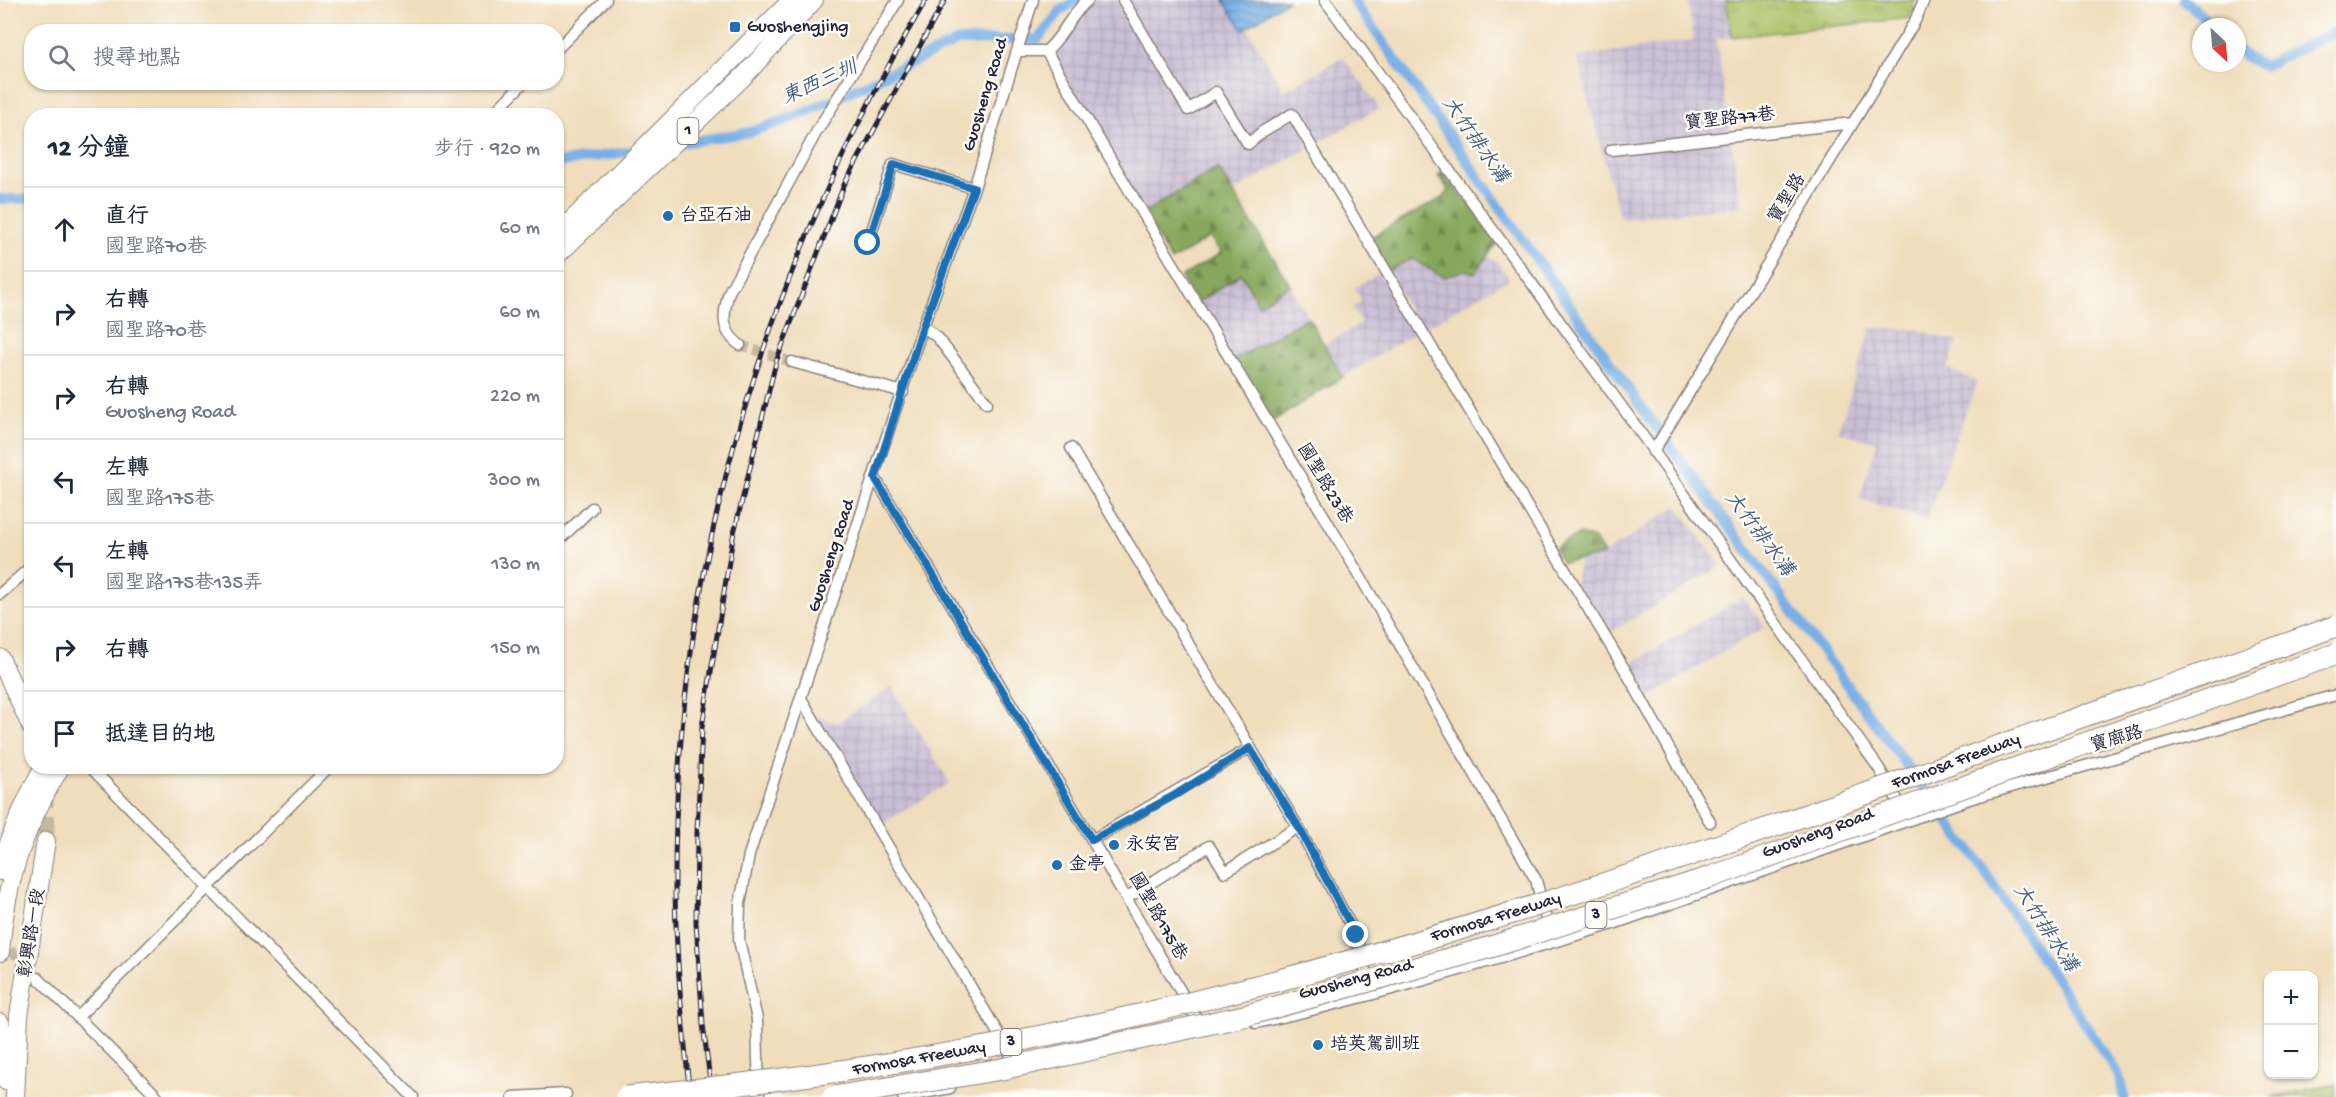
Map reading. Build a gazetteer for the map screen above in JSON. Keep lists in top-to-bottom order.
{
  "streets": {
    "highway": ["Formosa Freeway", "3"],
    "main road": ["1", "彰興路一段"],
    "street": [
      "Guosheng Road",
      "寶聖路77巷",
      "寶聖路",
      "國聖路23巷",
      "寶廍路",
      "國聖路175巷"
    ]
  },
  "crossings": [
    ["Guosheng Road", "國聖路23巷"],
    ["Guosheng Road", "寶廍路"],
    ["Guosheng Road", "國聖路175巷"],
    ["寶聖路77巷", "寶聖路"]
  ],
  "water": ["東西三圳", "大竹排水溝"],
  "places": {
    "transit": ["Guoshengjing"],
    "other": [
      "台亞石油",
      "永安宮",
      "金亭",
      "培英駕訓班"
    ]
  },
  "north": "bottom right",
  "page": {
    "search": "搜尋地點",
    "heading": ["12 分鐘", "步行 · 920 m"],
    "list": [
      ["直行", "國聖路70巷", "60 m"],
      ["右轉", "國聖路70巷", "60 m"],
      ["右轉", "Guosheng Road", "220 m"],
      ["左轉", "國聖路175巷", "300 m"],
      ["左轉", "國聖路175巷135弄", "130 m"],
      ["右轉", "150 m"],
      "抵達目的地"
    ],
    "map_buttons": ["+", "−"]
  }
}
